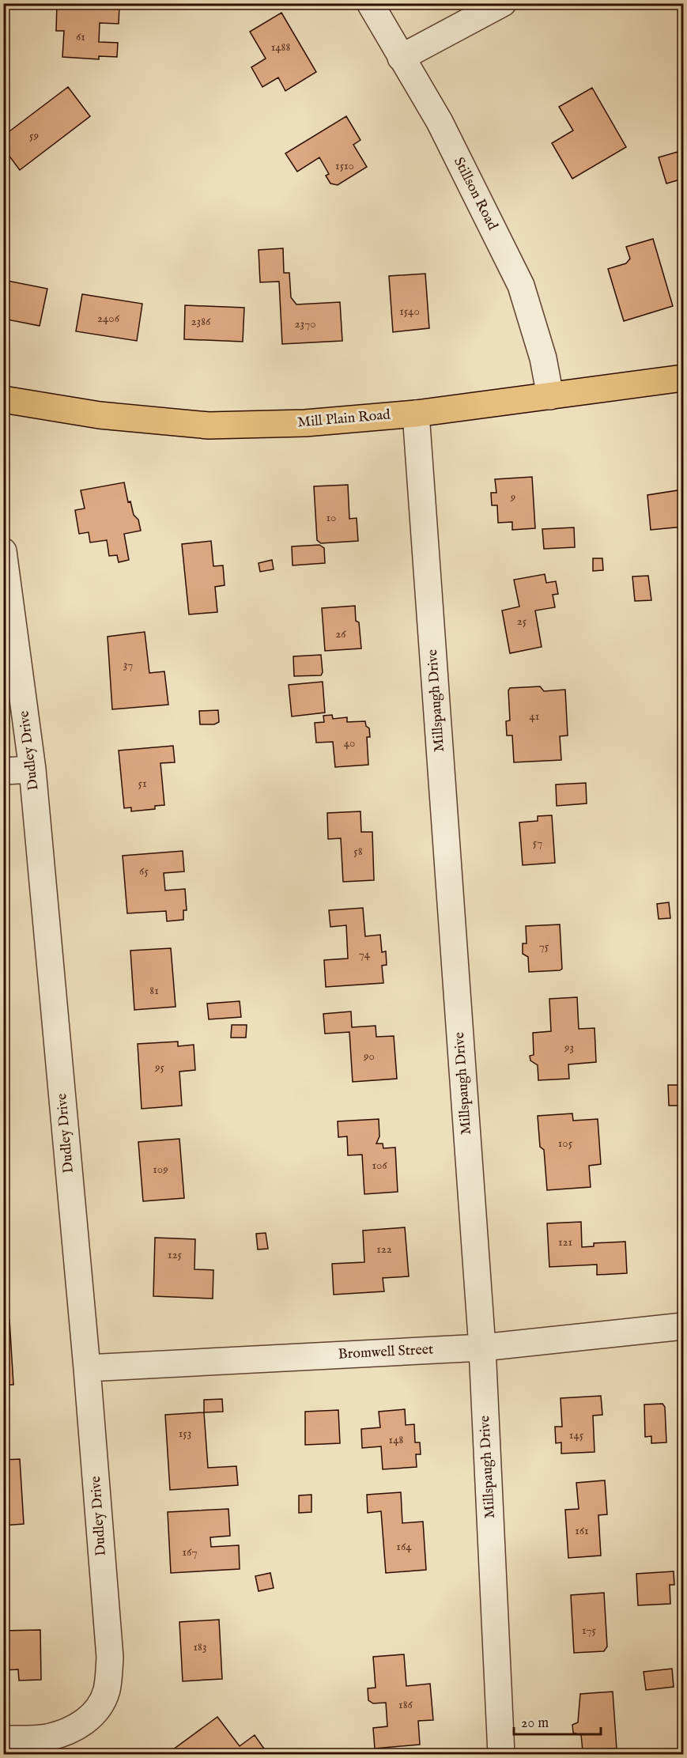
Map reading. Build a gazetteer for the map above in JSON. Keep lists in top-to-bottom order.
{
  "streets": {
    "main road": ["Mill Plain Road"],
    "street": [
      "Stillson Road",
      "Millspaugh Drive",
      "Dudley Drive",
      "Bromwell Street"
    ]
  },
  "crossings": [
    ["Stillson Road", "Mill Plain Road"],
    ["Mill Plain Road", "Millspaugh Drive"],
    ["Millspaugh Drive", "Bromwell Street"],
    ["Dudley Drive", "Bromwell Street"]
  ],
  "house_numbers": [
    "61",
    "1488",
    "59",
    "1510",
    "1540",
    "2406",
    "2386",
    "2370",
    "9",
    "10",
    "25",
    "26",
    "37",
    "41",
    "40",
    "51",
    "57",
    "58",
    "65",
    "75",
    "74",
    "81",
    "93",
    "90",
    "95",
    "105",
    "106",
    "109",
    "121",
    "122",
    "125",
    "153",
    "145",
    "148",
    "161",
    "164",
    "167",
    "175",
    "183",
    "186"
  ],
  "scale_bar": "20 m"
}
